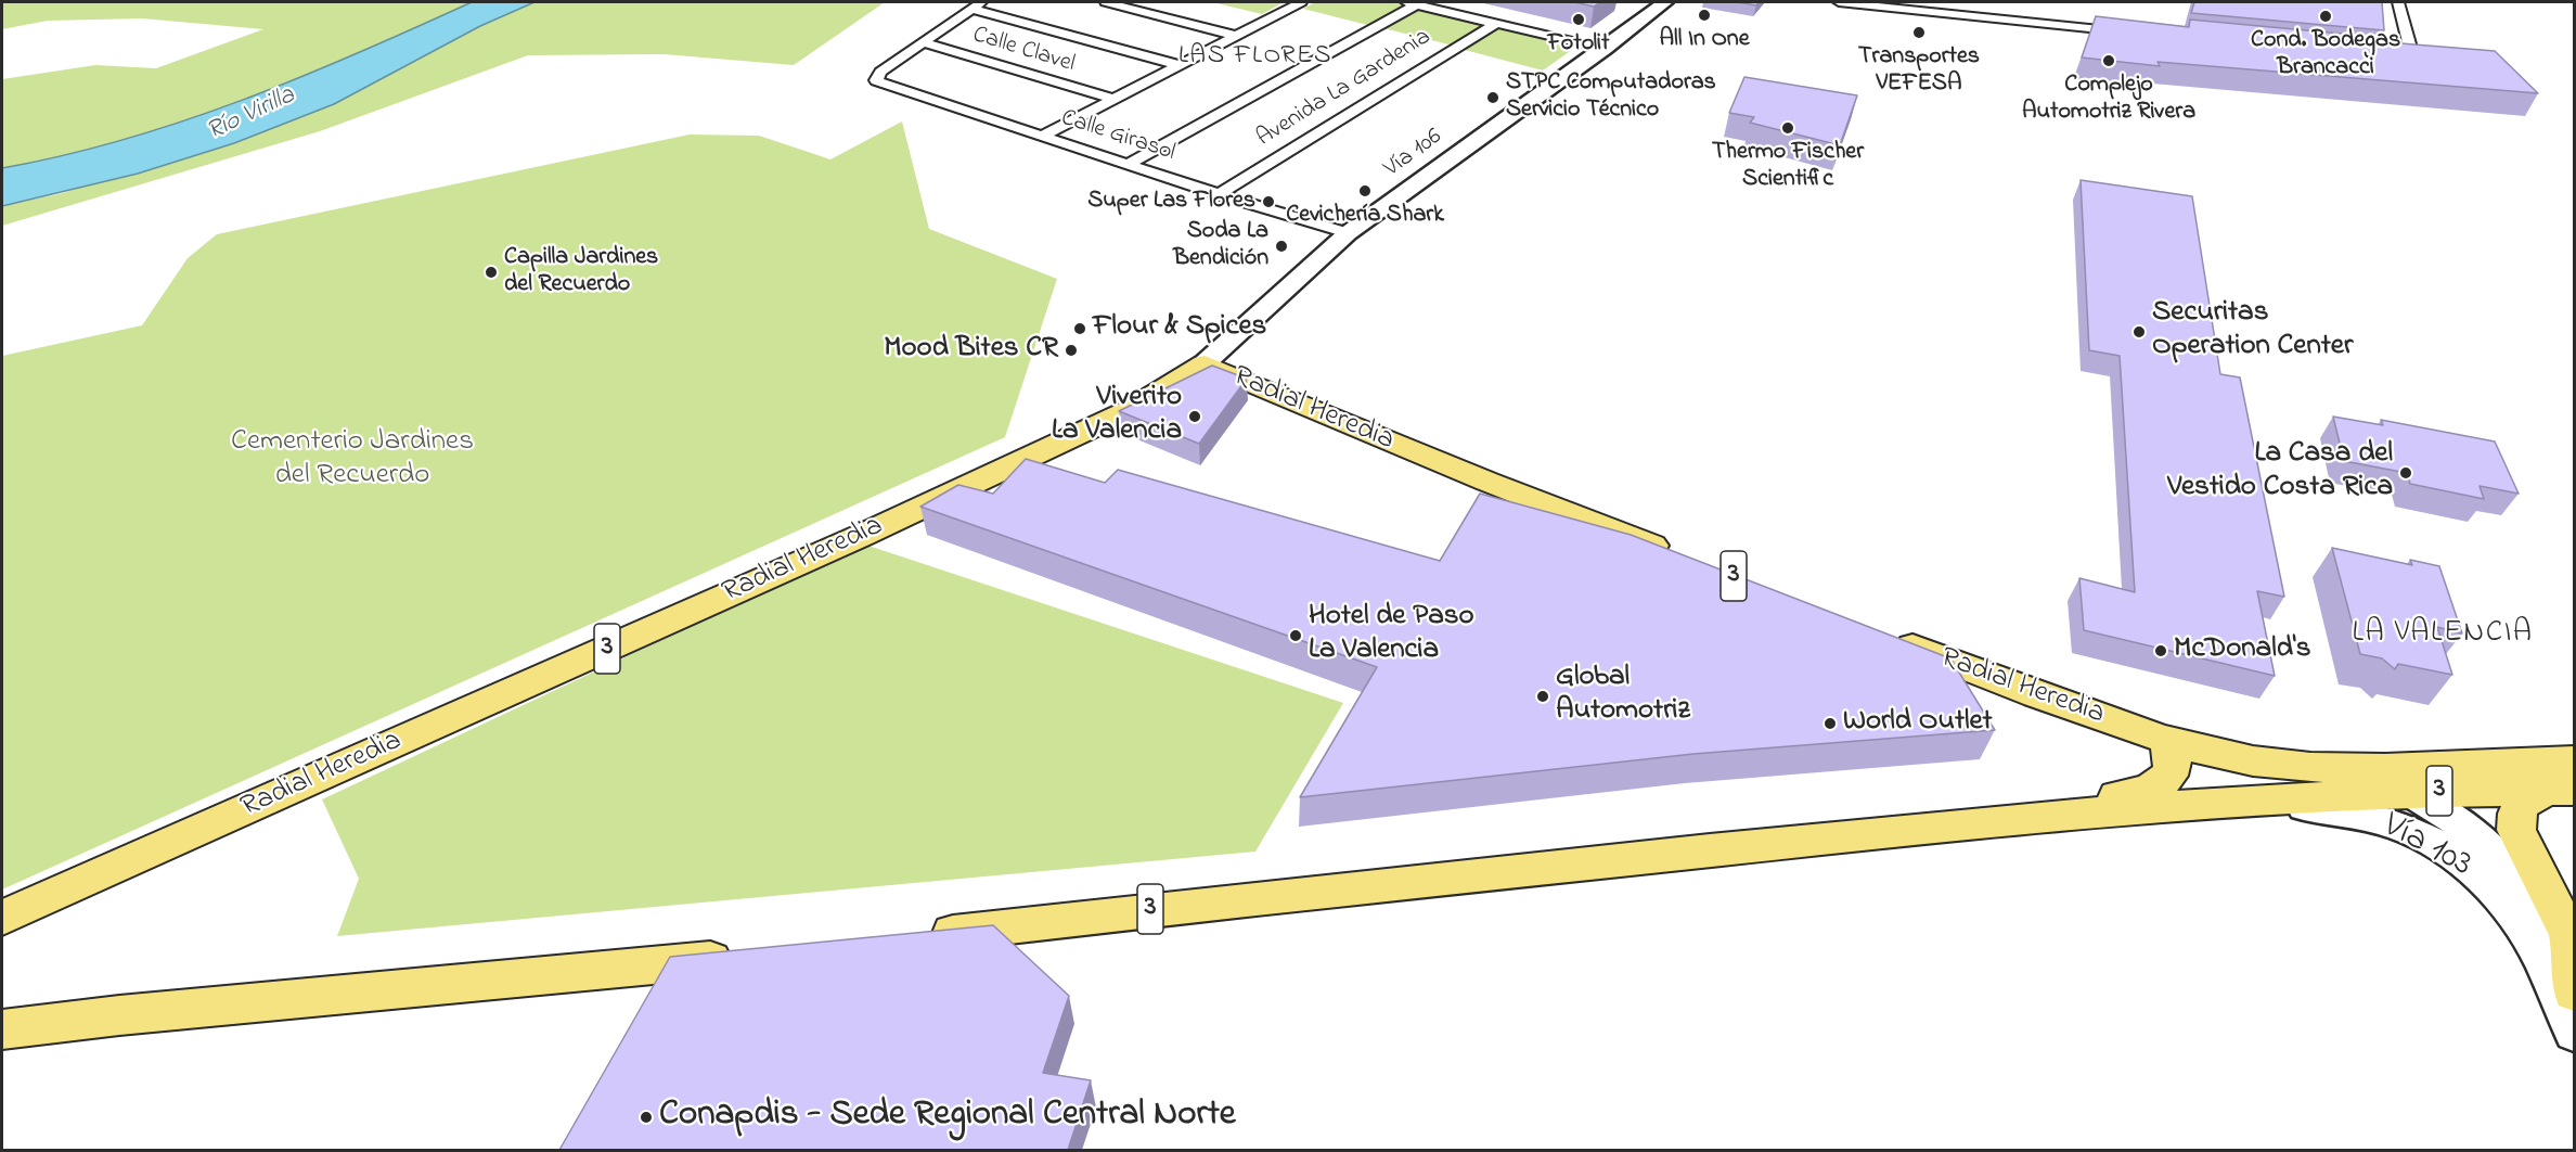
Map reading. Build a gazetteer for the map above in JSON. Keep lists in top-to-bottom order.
{
  "streets": {
    "main road": [
      "Vía 106",
      "Radial Heredia",
      "3",
      "Vía 103"
    ],
    "street": ["Calle Clavel", "Avenida La Gardenia", "Calle Girasol"]
  },
  "crossings": [
    ["Calle Clavel", "Calle Girasol"],
    ["Avenida La Gardenia", "Calle Girasol"],
    ["Calle Girasol", "Vía 106"],
    ["Vía 106", "Radial Heredia"],
    ["3", "Vía 103"]
  ],
  "districts": ["LAS FLORES", "LA VALENCIA"],
  "water": ["Río Virilla"],
  "parks": ["Cementerio Jardines del Recuerdo"],
  "places": [
    "All In One",
    "Cond. Bodegas Brancacci",
    "Fotolit",
    "Transportes VEFESA",
    "Complejo Automotriz Rivera",
    "STPC Computadoras Servicio Técnico",
    "Thermo Fischer Scientific",
    "Cevichería Shark",
    "Super Las Flores",
    "Soda La Bendición",
    "Capilla Jardines del Recuerdo",
    "Flour & Spices",
    "Securitas Operation Center",
    "Mood Bites CR",
    "Viverito La Valencia",
    "La Casa del Vestido Costa Rica",
    "Hotel de Paso La Valencia",
    "McDonald's",
    "Global Automotriz",
    "World Outlet",
    "Conapdis - Sede Regional Central Norte"
  ]
}
